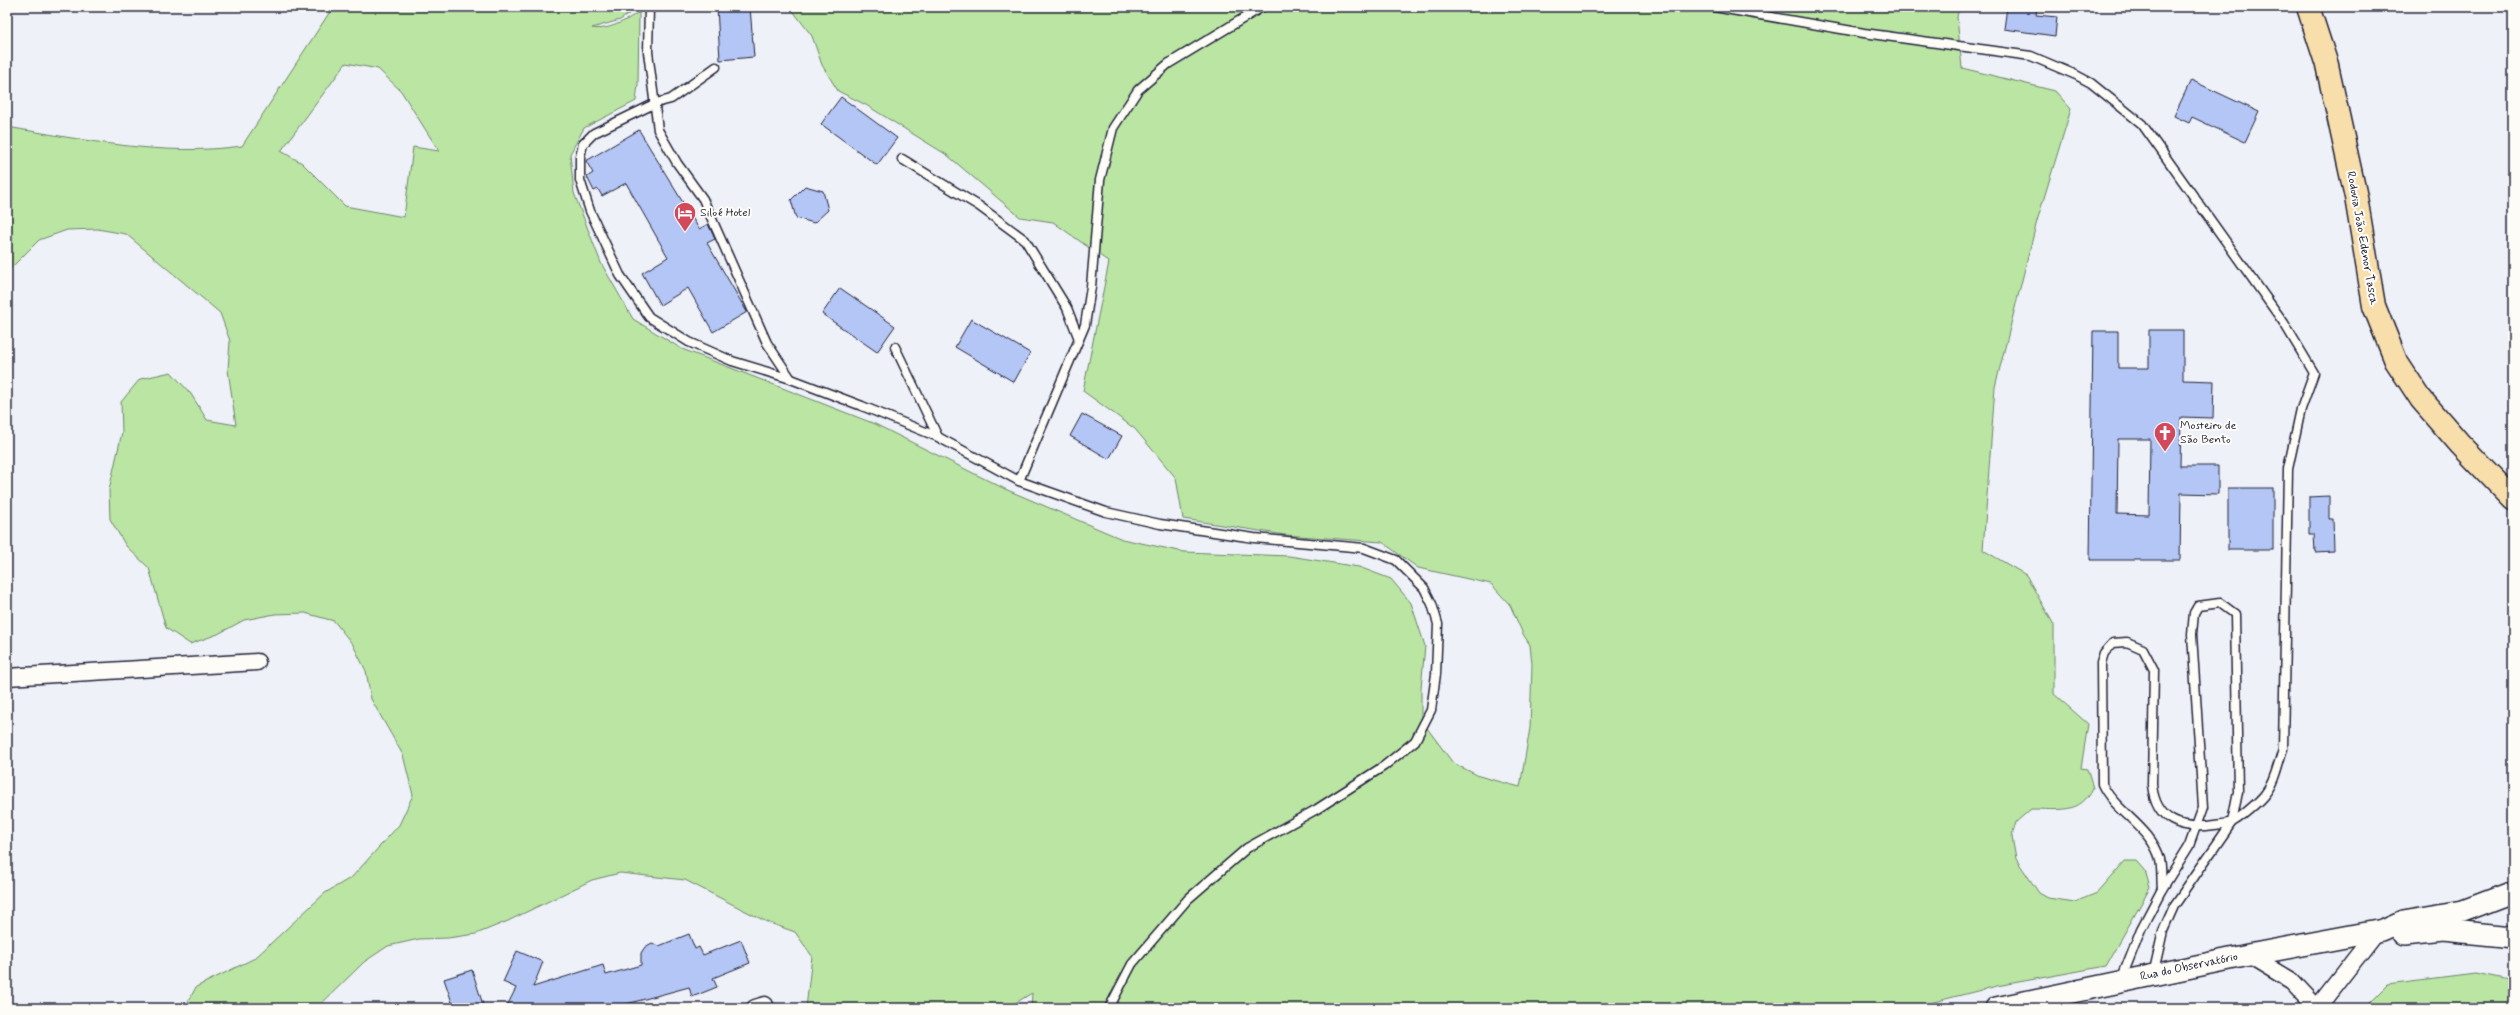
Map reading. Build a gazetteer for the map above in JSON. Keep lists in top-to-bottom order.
{
  "streets": {
    "main road": ["Rodovia João Edenor Tasca"],
    "street": ["Rua do Observatório"]
  },
  "places": {
    "hotel": ["Siloé Hotel"],
    "church": ["Mosteiro de São Bento"]
  }
}
